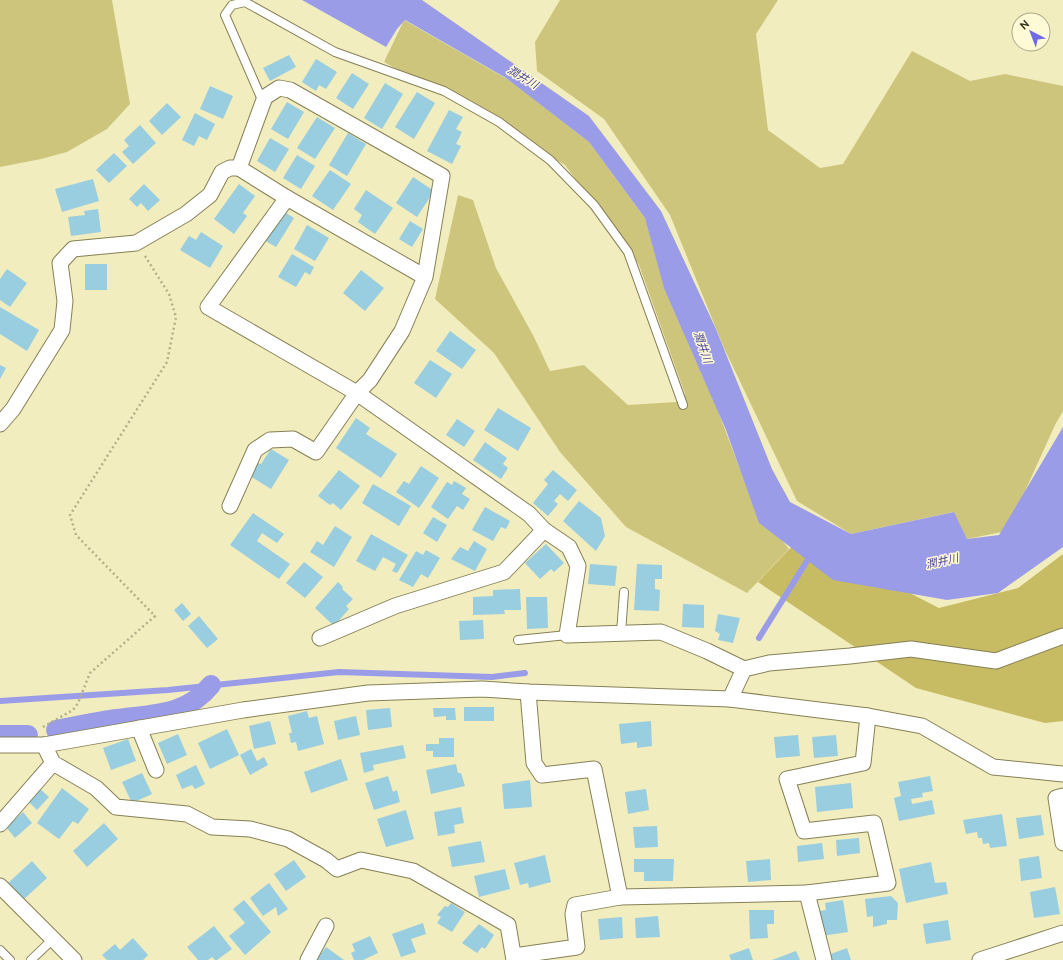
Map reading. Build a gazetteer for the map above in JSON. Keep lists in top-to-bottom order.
{
  "water": ["潤井川"],
  "north": "top left"
}
